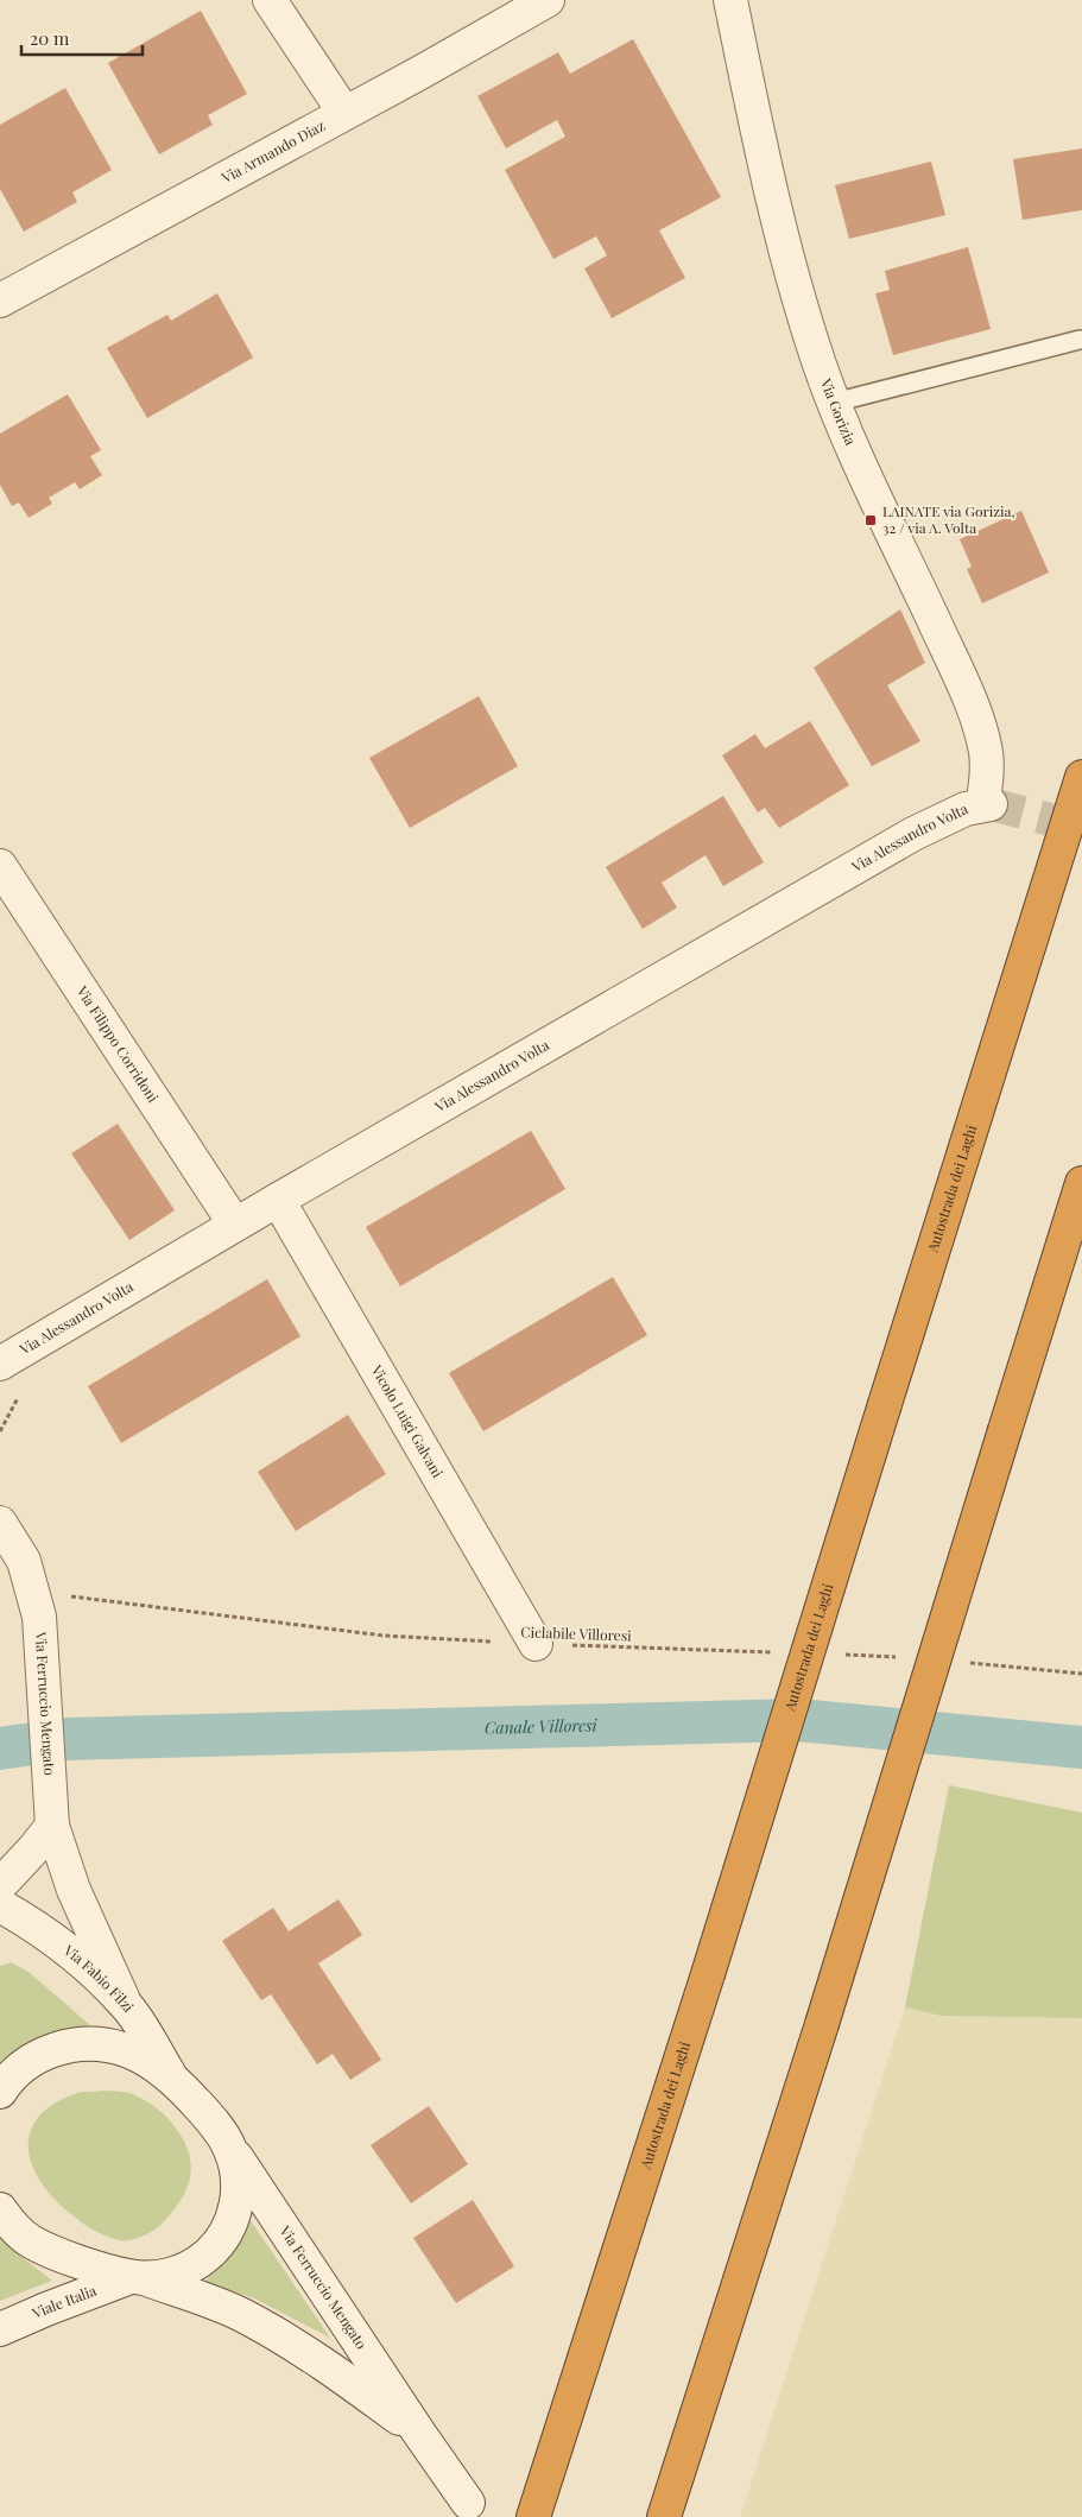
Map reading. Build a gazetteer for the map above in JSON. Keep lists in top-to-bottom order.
{
  "streets": {
    "highway": ["Autostrada dei Laghi"],
    "street": [
      "Via Armando Diaz",
      "Via Gorizia",
      "Via Alessandro Volta",
      "Via Filippo Corridoni",
      "Vicolo Luigi Galvani",
      "Via Ferruccio Mengato",
      "Via Fabio Filzi",
      "Viale Italia"
    ],
    "path": ["Ciclabile Villoresi"]
  },
  "crossings": [
    ["Via Gorizia", "Via Alessandro Volta"],
    ["Via Alessandro Volta", "Via Filippo Corridoni"],
    ["Via Alessandro Volta", "Vicolo Luigi Galvani"],
    ["Vicolo Luigi Galvani", "Ciclabile Villoresi"],
    ["Via Ferruccio Mengato", "Via Fabio Filzi"],
    ["Via Ferruccio Mengato", "Viale Italia"]
  ],
  "water": ["Canale Villoresi"],
  "places": {
    "transit": ["LAINATE via Gorizia, 32 / via A. Volta"]
  },
  "scale_bar": "20 m"
}
